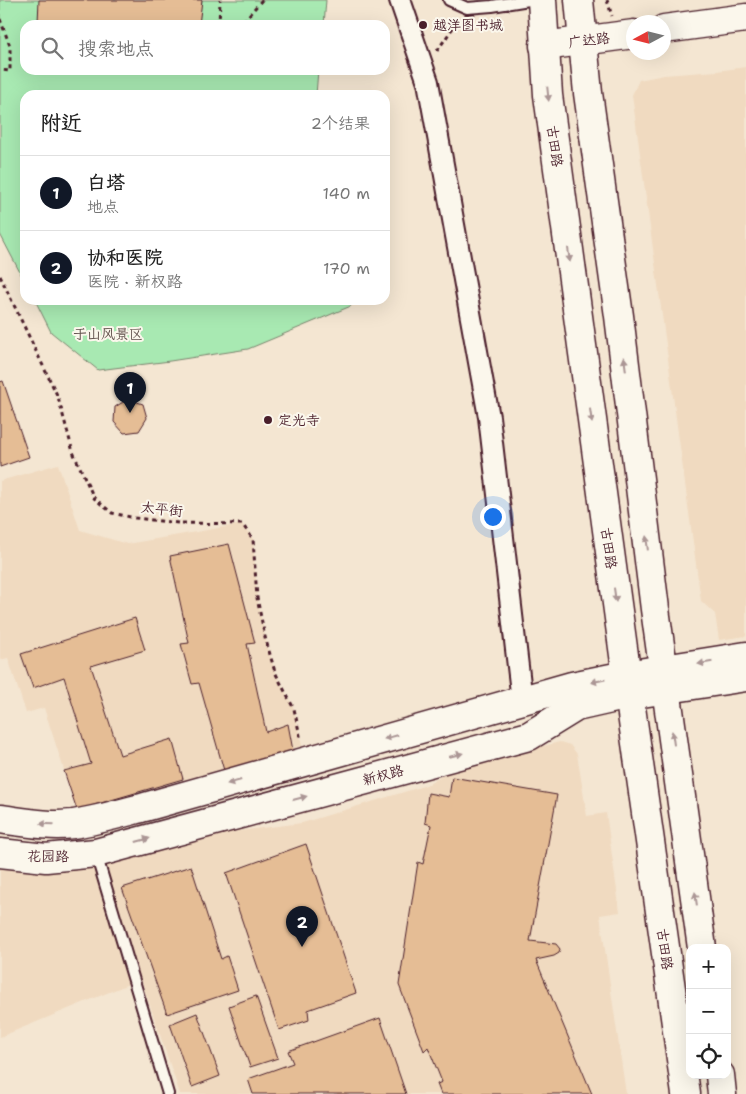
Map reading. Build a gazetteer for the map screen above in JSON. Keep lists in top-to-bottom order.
{
  "streets": {
    "main road": [
      "广达路",
      "古田路",
      "新权路",
      "花园路"
    ],
    "path": ["太平街"]
  },
  "crossings": [
    ["广达路", "古田路"],
    ["古田路", "新权路"],
    ["新权路", "花园路"]
  ],
  "parks": ["于山风景区"],
  "places": ["越洋图书城", "定光寺"],
  "north": "left",
  "page": {
    "search": "搜索地点",
    "heading": ["附近", "2个结果"],
    "list": [
      {
        "mark": "1",
        "name": "白塔",
        "note": "地点",
        "value": "140 m"
      },
      {
        "mark": "2",
        "name": "协和医院",
        "note": "医院 · 新权路",
        "value": "170 m"
      }
    ],
    "pins": ["1", "2"],
    "map_buttons": ["+", "−"]
  }
}
